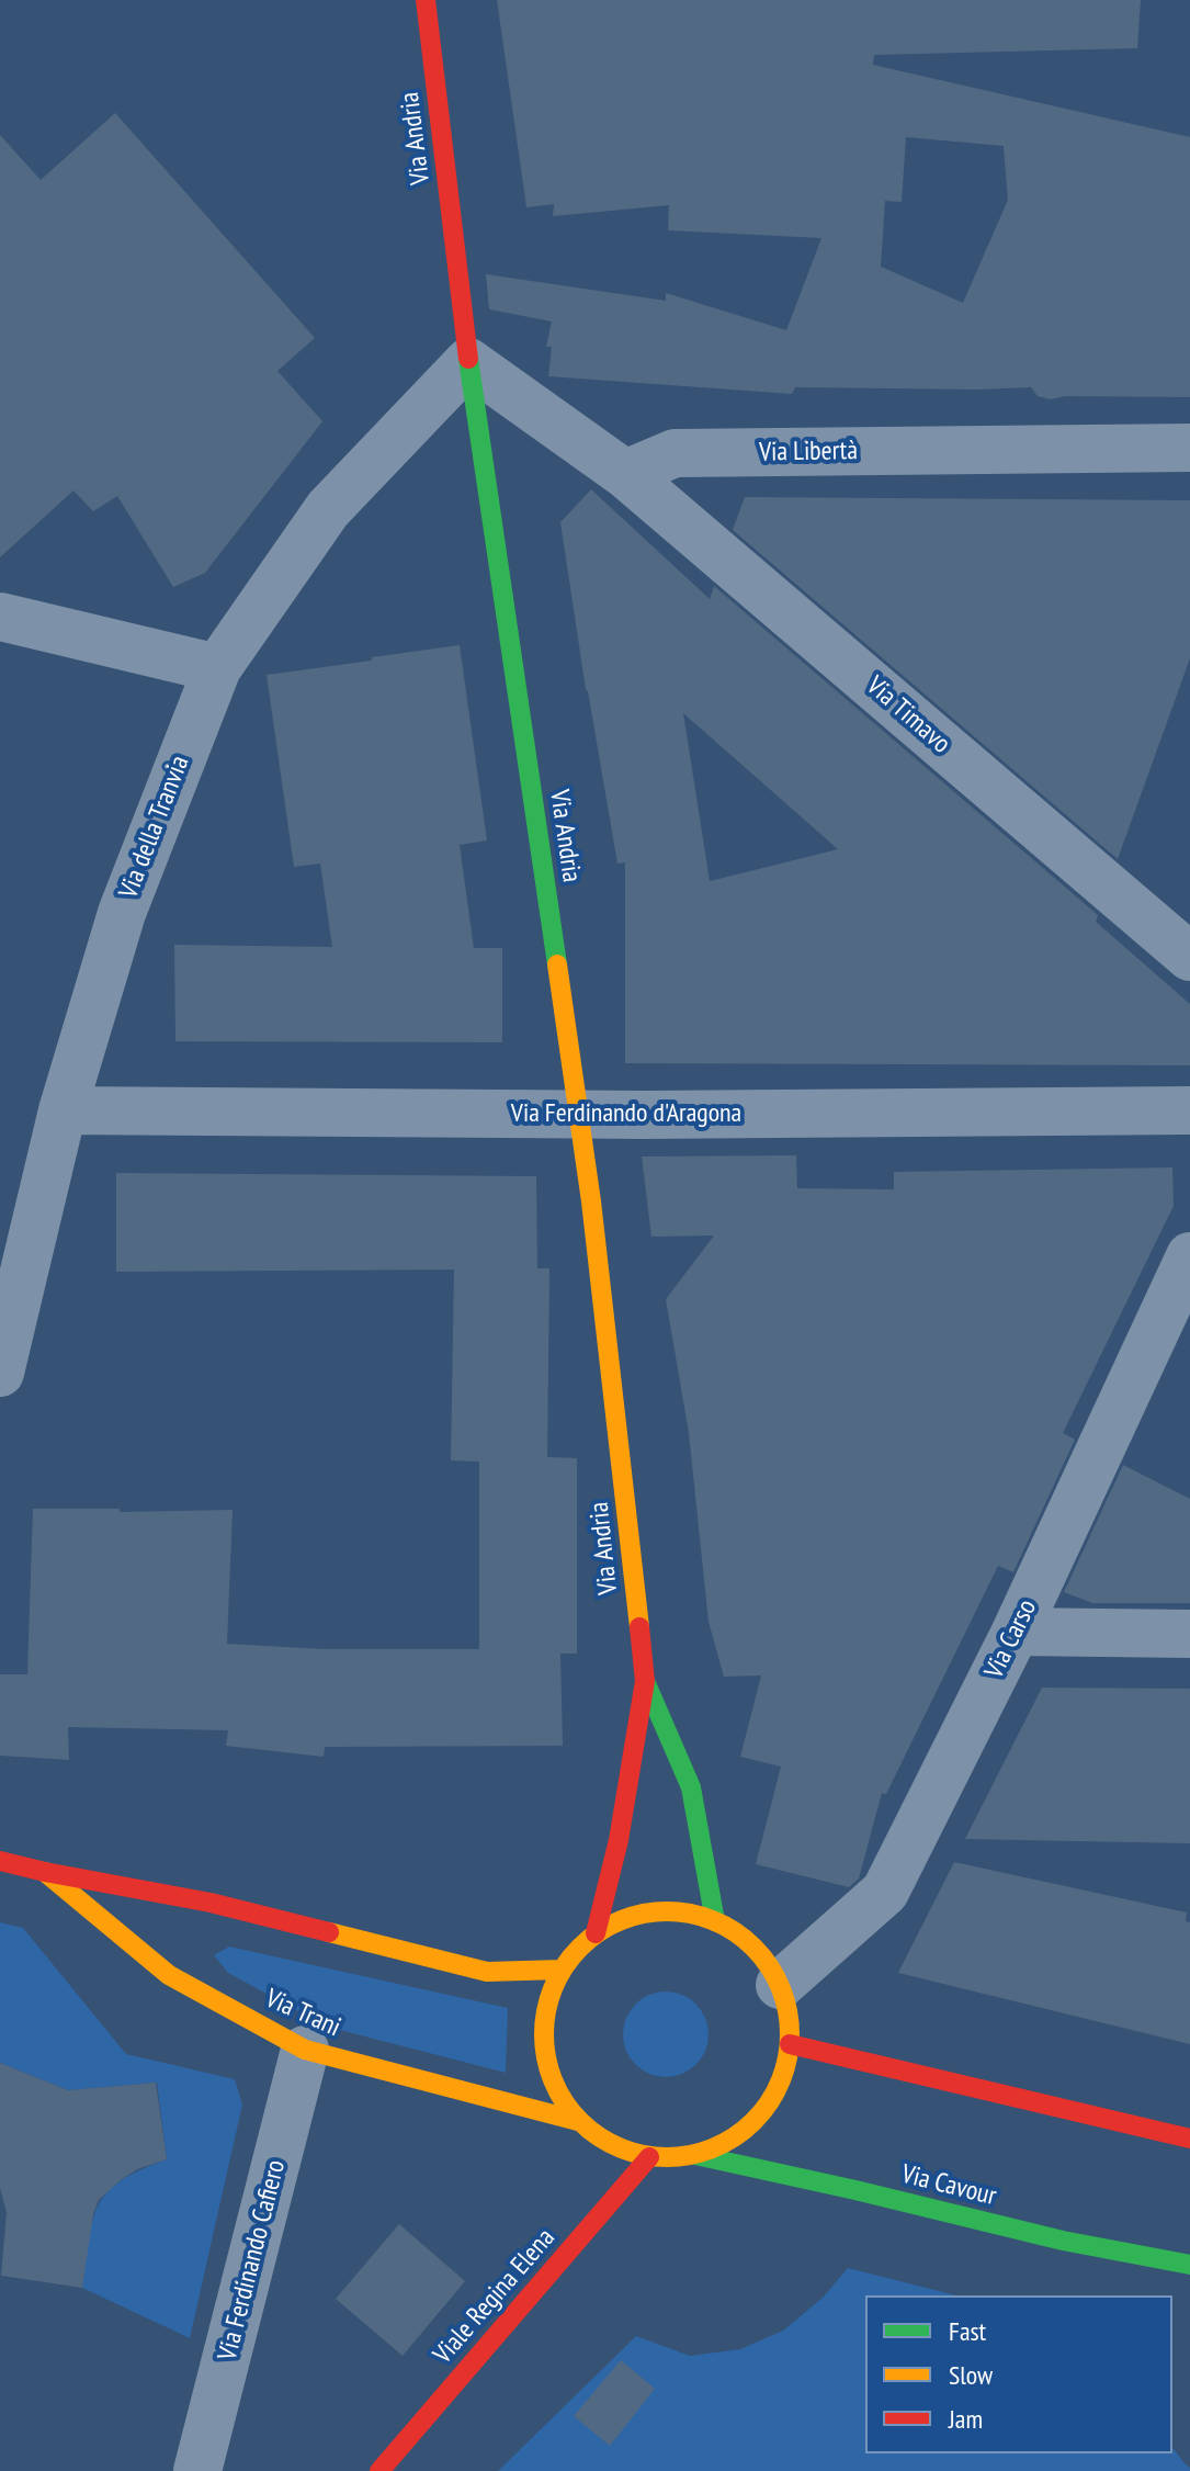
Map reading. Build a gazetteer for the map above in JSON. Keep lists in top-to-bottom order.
{
  "streets": {
    "main road": [
      "Via Andria",
      "Via Trani",
      "Via Cavour",
      "Viale Regina Elena"
    ],
    "street": [
      "Via Libertà",
      "Via Timavo",
      "Via della Tranvia",
      "Via Ferdinando d'Aragona",
      "Via Carso",
      "Via Ferdinando Cafiero"
    ]
  },
  "crossings": [
    ["Via Andria", "Via della Tranvia"],
    ["Via Andria", "Via Ferdinando d'Aragona"],
    ["Via Andria", "Via Carso"],
    ["Via Andria", "Via Trani"],
    ["Via Andria", "Via Cavour"],
    ["Via Andria", "Viale Regina Elena"],
    ["Via Libertà", "Via Timavo"],
    ["Via della Tranvia", "Via Ferdinando d'Aragona"],
    ["Via Carso", "Via Trani"],
    ["Via Carso", "Via Cavour"],
    ["Via Carso", "Viale Regina Elena"],
    ["Via Trani", "Via Cavour"],
    ["Via Trani", "Via Ferdinando Cafiero"],
    ["Via Trani", "Viale Regina Elena"],
    ["Via Cavour", "Viale Regina Elena"]
  ],
  "legend": ["Fast", "Slow", "Jam"]
}
